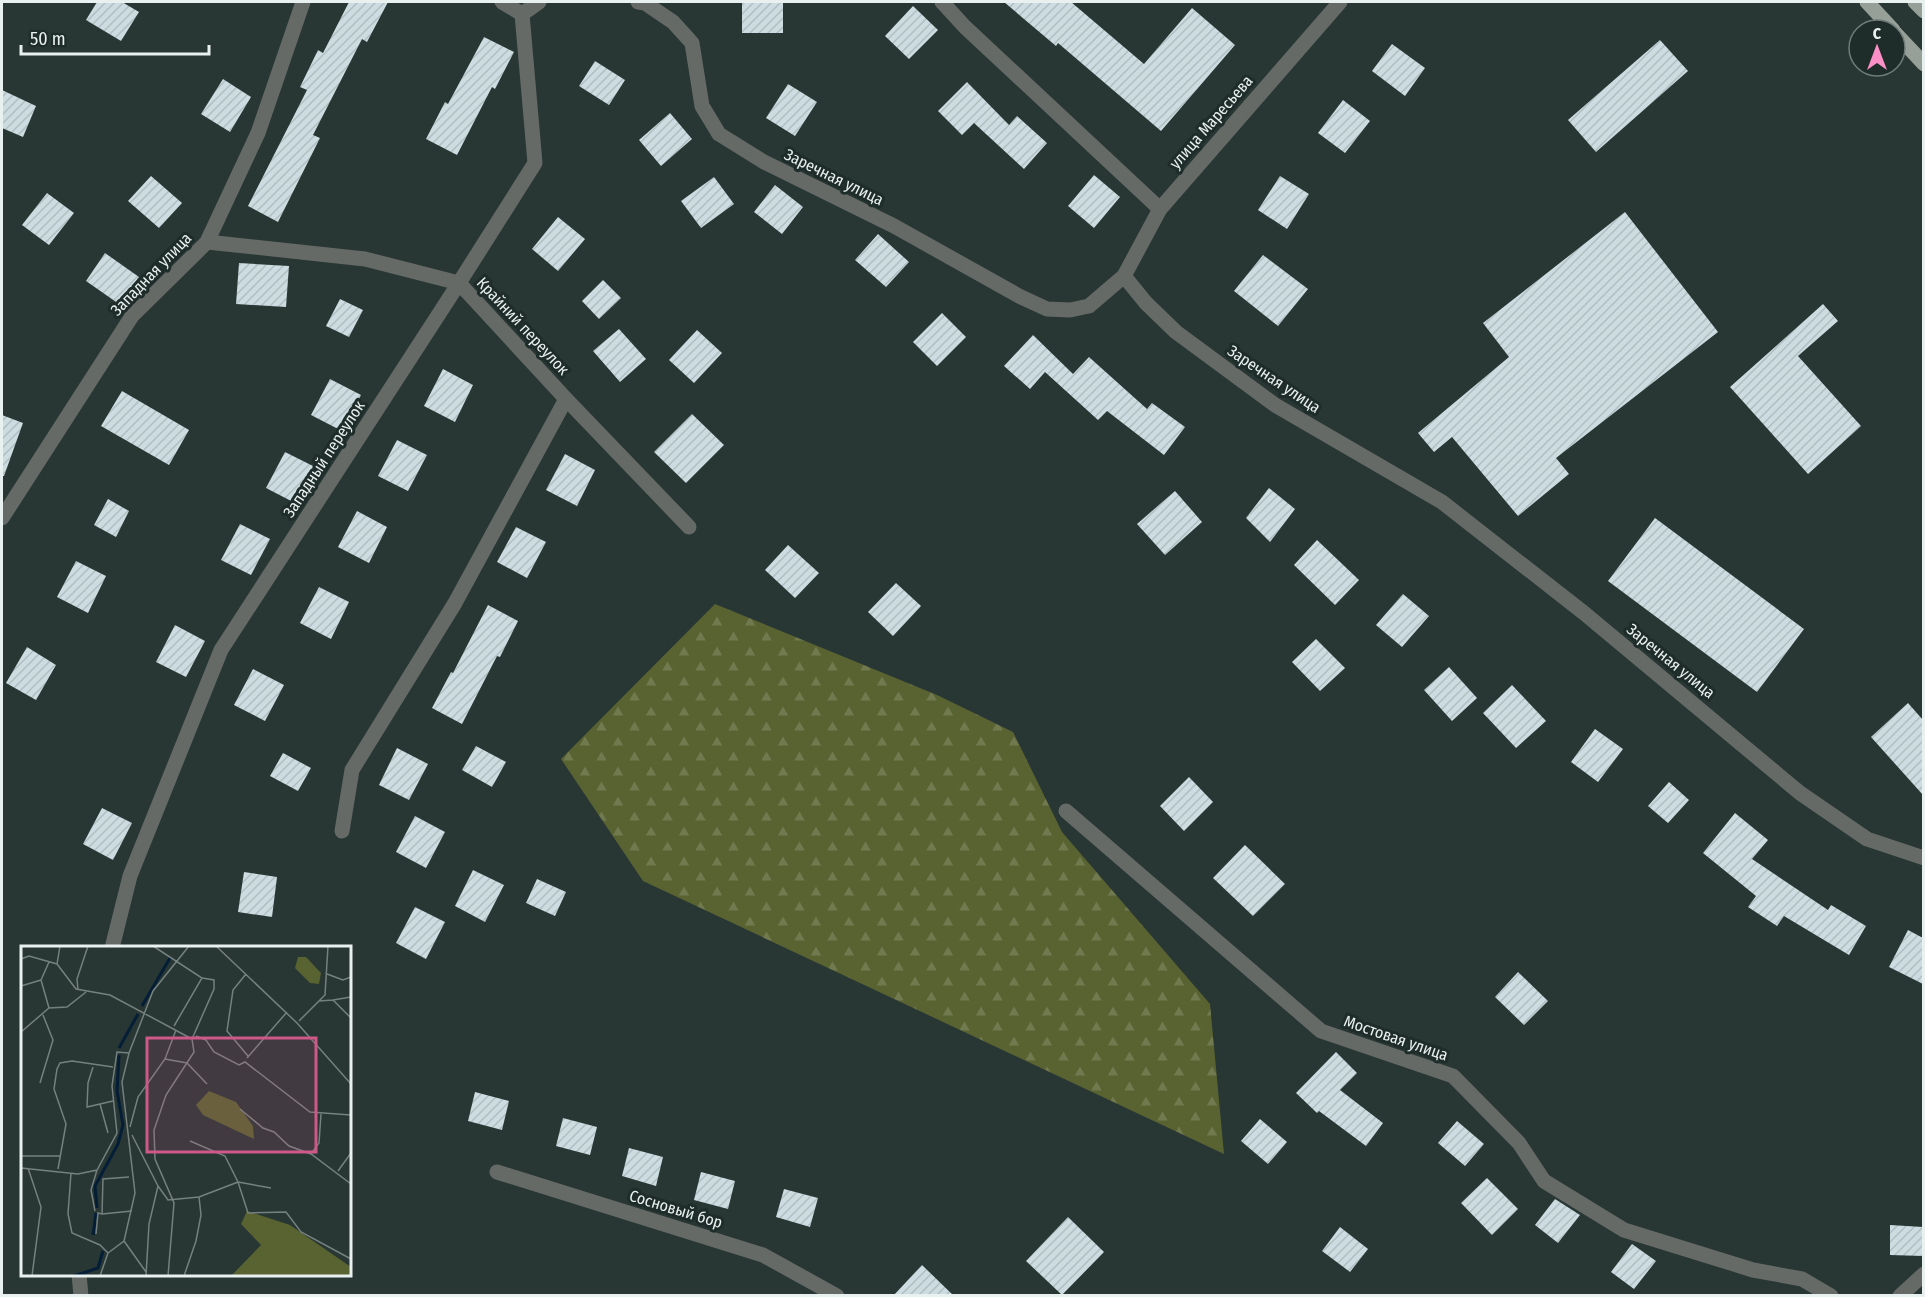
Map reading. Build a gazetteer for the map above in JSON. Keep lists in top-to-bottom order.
{
  "streets": {
    "street": [
      "улица Маресьева",
      "Заречная улица",
      "Западная улица",
      "Крайний переулок",
      "Западный переулок",
      "Мостовая улица",
      "Сосновый бор"
    ]
  },
  "crossings": [
    ["улица Маресьева", "Заречная улица"],
    ["Западная улица", "Крайний переулок"],
    ["Крайний переулок", "Западный переулок"]
  ],
  "scale_bar": "50 m",
  "north": "top"
}
